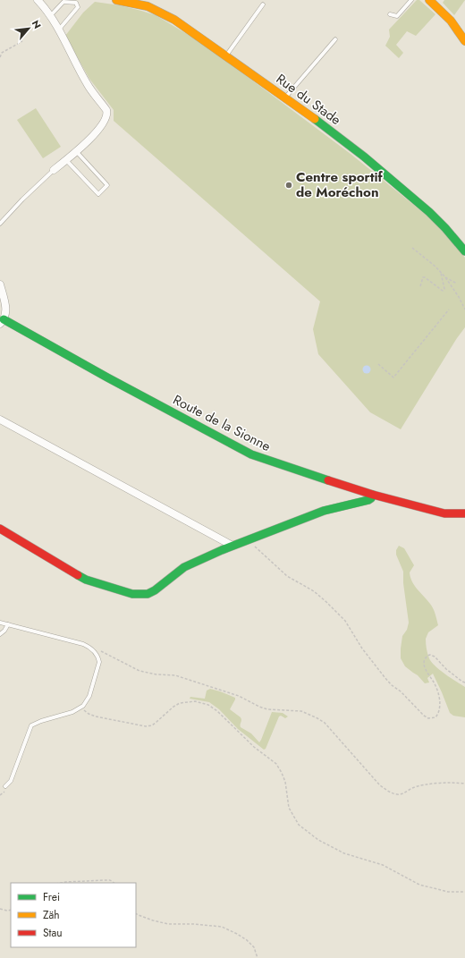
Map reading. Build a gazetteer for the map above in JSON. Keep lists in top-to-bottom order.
{
  "streets": {
    "street": ["Rue du Stade", "Route de la Sionne"]
  },
  "places": ["Centre sportif de Moréchon"],
  "legend": ["Frei", "Zäh", "Stau"],
  "north": "top right"
}
